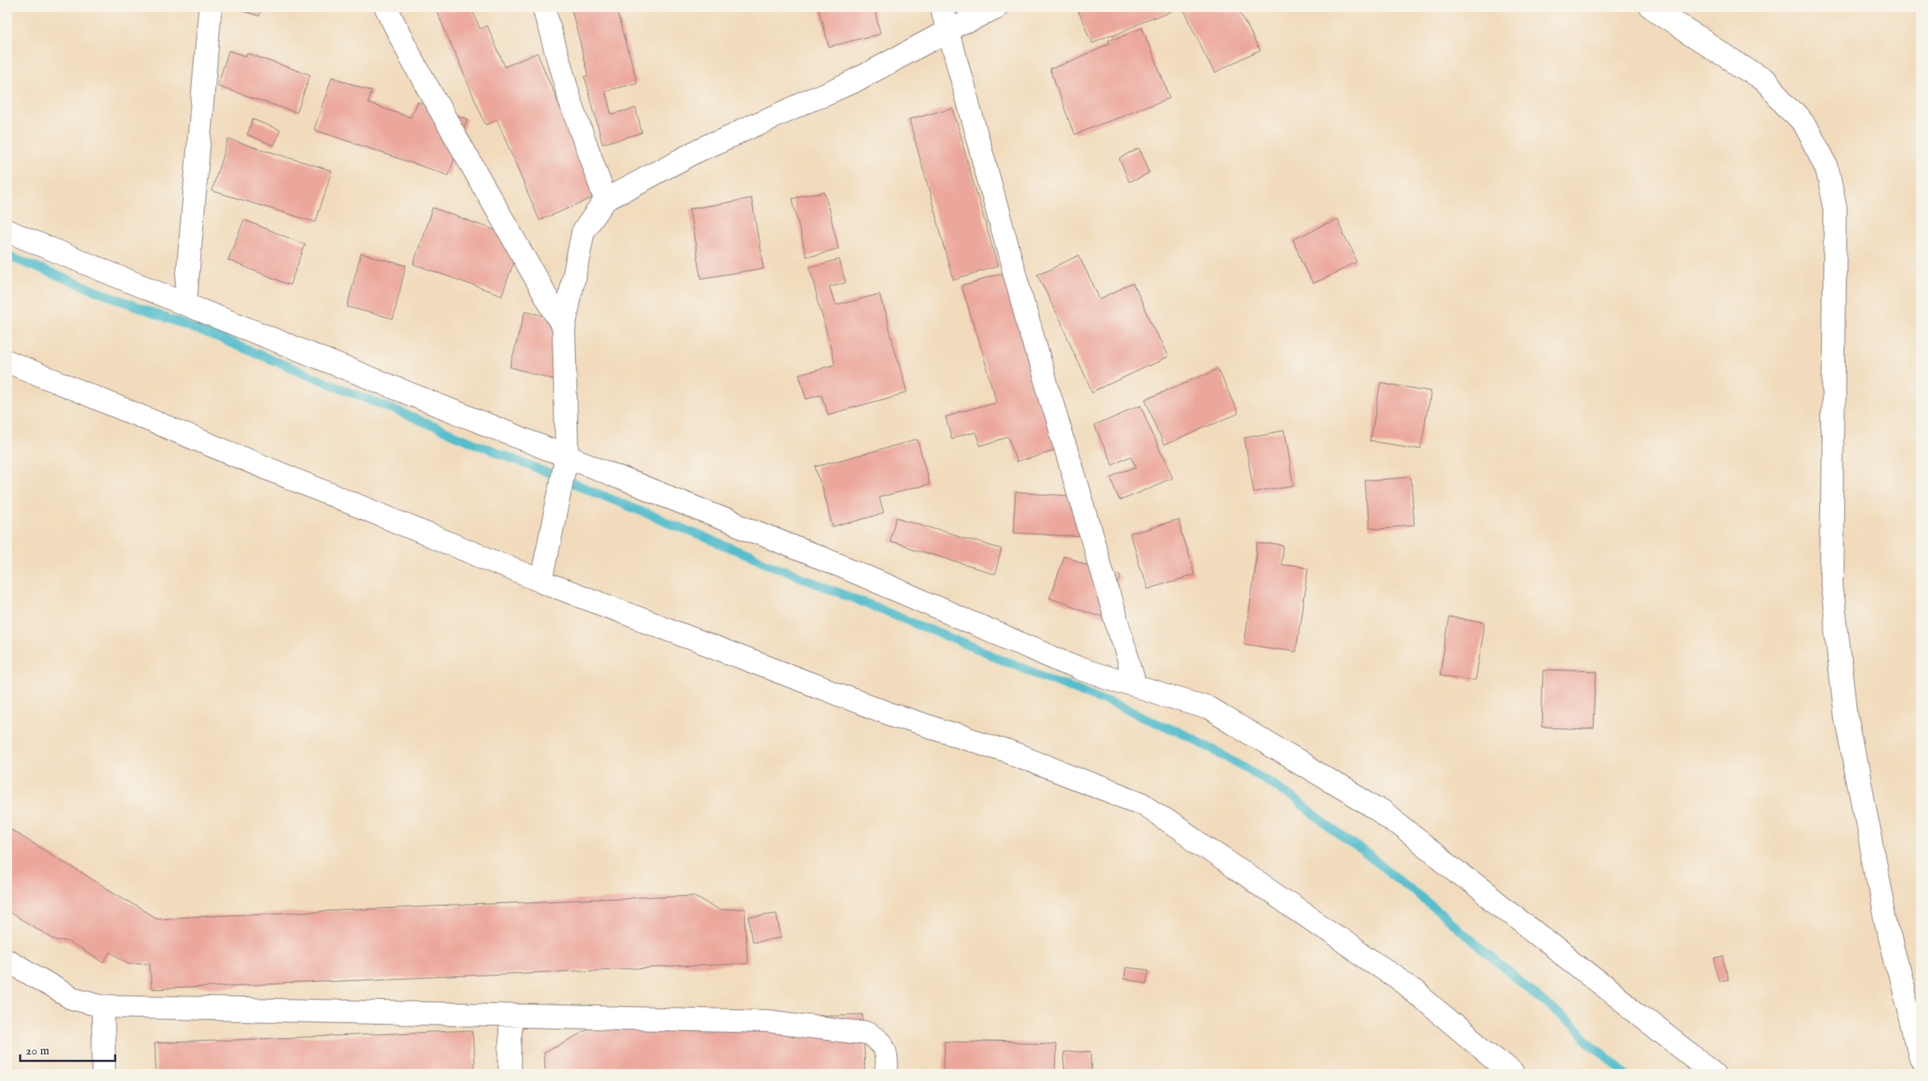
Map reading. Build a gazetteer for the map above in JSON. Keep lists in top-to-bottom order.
{
  "scale_bar": "20 m"
}
